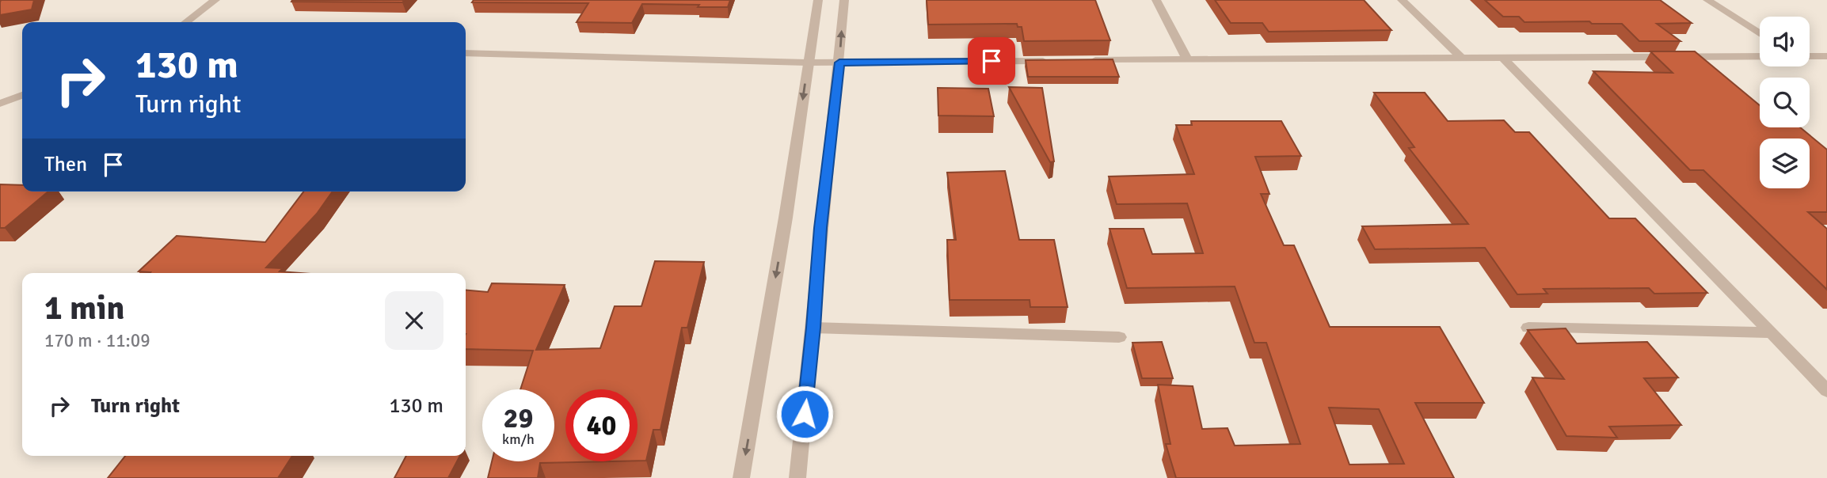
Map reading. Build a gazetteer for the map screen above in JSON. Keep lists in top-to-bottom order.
{
  "page": {
    "turn": ["130 m", "Turn right"],
    "then": "Then",
    "heading": ["1 min", "170 m · 11:09"],
    "list": [
      {
        "name": "Turn right",
        "value": "130 m"
      }
    ],
    "speed": "29 km/h",
    "limit": "40"
  }
}
